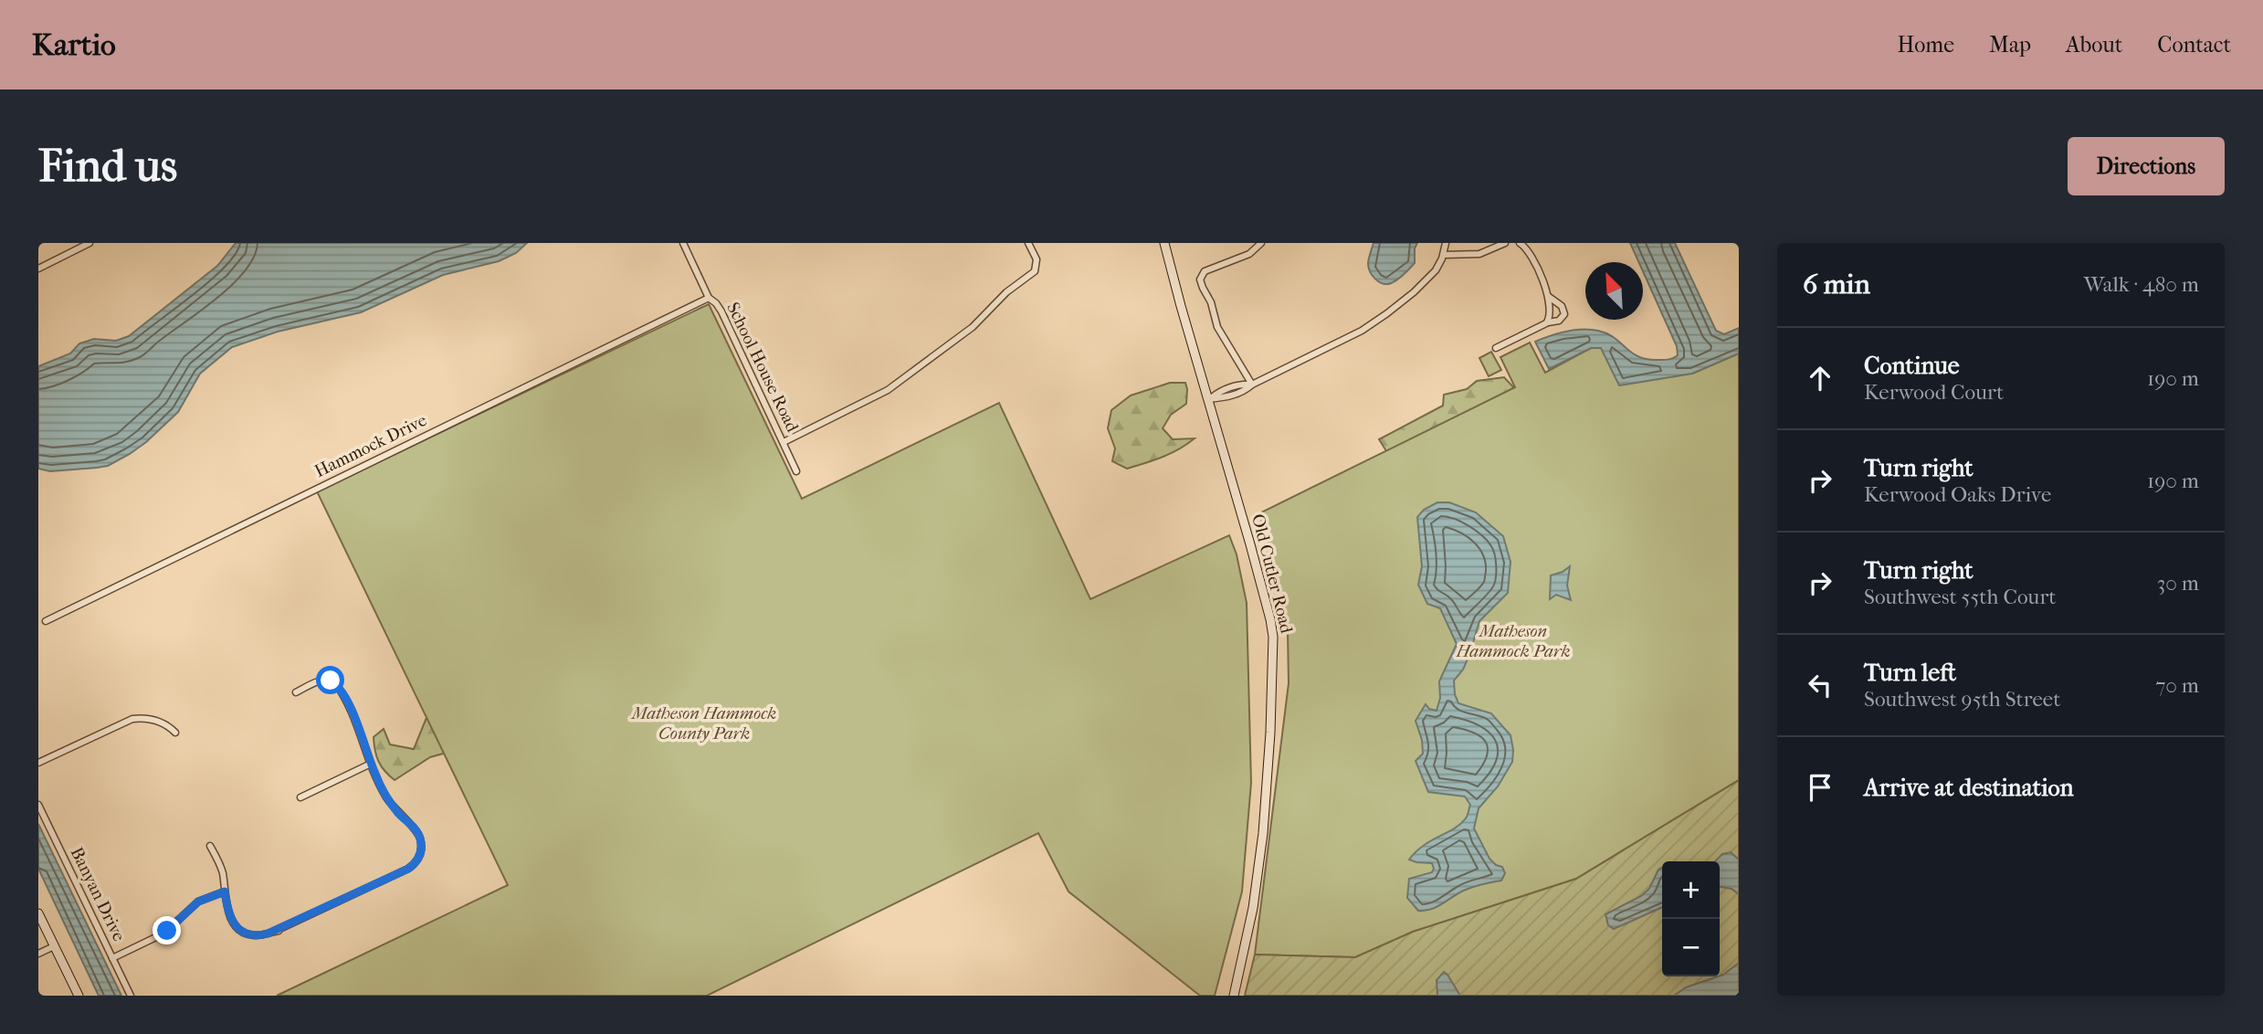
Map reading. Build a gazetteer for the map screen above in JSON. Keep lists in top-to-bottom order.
{
  "streets": {
    "main road": ["Old Cutler Road"],
    "street": ["School House Road", "Hammock Drive", "Banyan Drive"]
  },
  "crossings": [
    ["School House Road", "Hammock Drive"]
  ],
  "parks": ["Matheson Hammock Park", "Matheson Hammock County Park"],
  "north": "top left",
  "page": {
    "header": "Kartio",
    "nav": [
      "Home",
      "Map",
      "About",
      "Contact"
    ],
    "buttons": "Directions",
    "title": "Find us",
    "heading": ["6 min", "Walk · 480 m"],
    "list": [
      ["Continue", "Kerwood Court", "190 m"],
      ["Turn right", "Kerwood Oaks Drive", "190 m"],
      ["Turn right", "Southwest 55th Court", "30 m"],
      ["Turn left", "Southwest 95th Street", "70 m"],
      "Arrive at destination"
    ],
    "map_buttons": ["+", "−"]
  }
}
